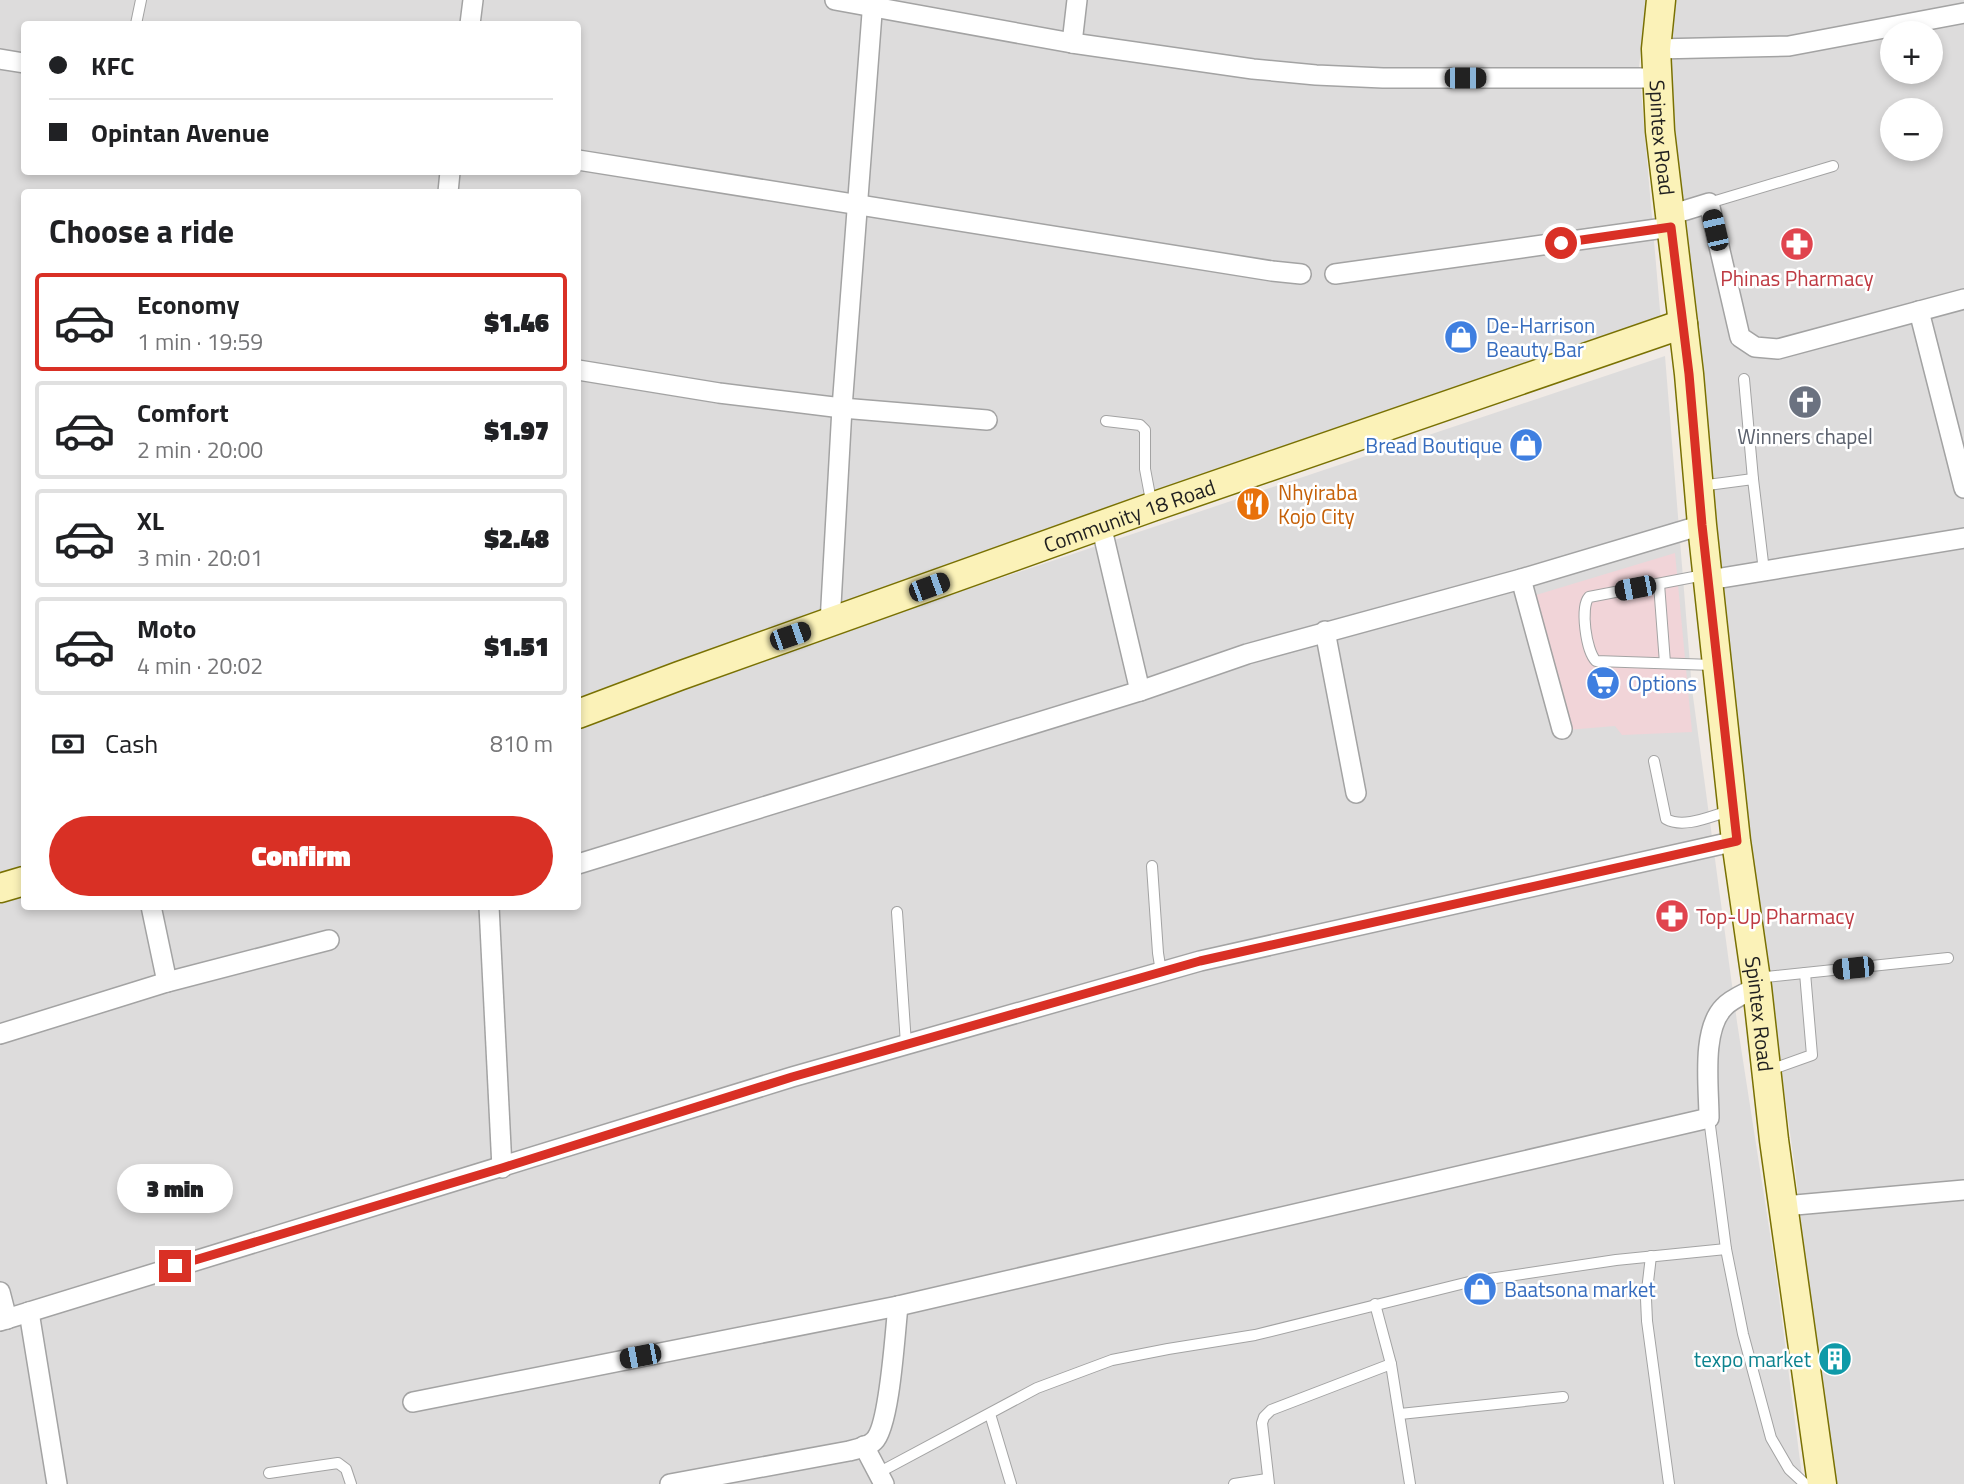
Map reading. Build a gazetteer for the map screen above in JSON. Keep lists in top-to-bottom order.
{
  "streets": {
    "main road": ["Spintex Road", "Community 18 Road"]
  },
  "crossings": [
    ["Spintex Road", "Community 18 Road"]
  ],
  "places": {
    "pharmacy": ["Phinas Pharmacy", "Top-Up Pharmacy"],
    "shop": ["De-Harrison Beauty Bar", "Bread Boutique", "Baatsona market"],
    "church": ["Winners chapel"],
    "restaurant": ["Nhyiraba Kojo City"],
    "supermarket": ["Options"],
    "building": ["texpo market"]
  },
  "page": {
    "map_buttons": ["+", "−"],
    "banner": ["KFC", "Opintan Avenue"],
    "heading": "Choose a ride",
    "list": [
      {
        "name": "Economy",
        "note": "1 min · 19:59",
        "value": "$1.46"
      },
      {
        "name": "Comfort",
        "note": "2 min · 20:00",
        "value": "$1.97"
      },
      {
        "name": "XL",
        "note": "3 min · 20:01",
        "value": "$2.48"
      },
      {
        "name": "Moto",
        "note": "4 min · 20:02",
        "value": "$1.51"
      }
    ],
    "pay": ["Cash", "810 m"],
    "buttons": "Confirm",
    "bubble": "3 min"
  }
}
